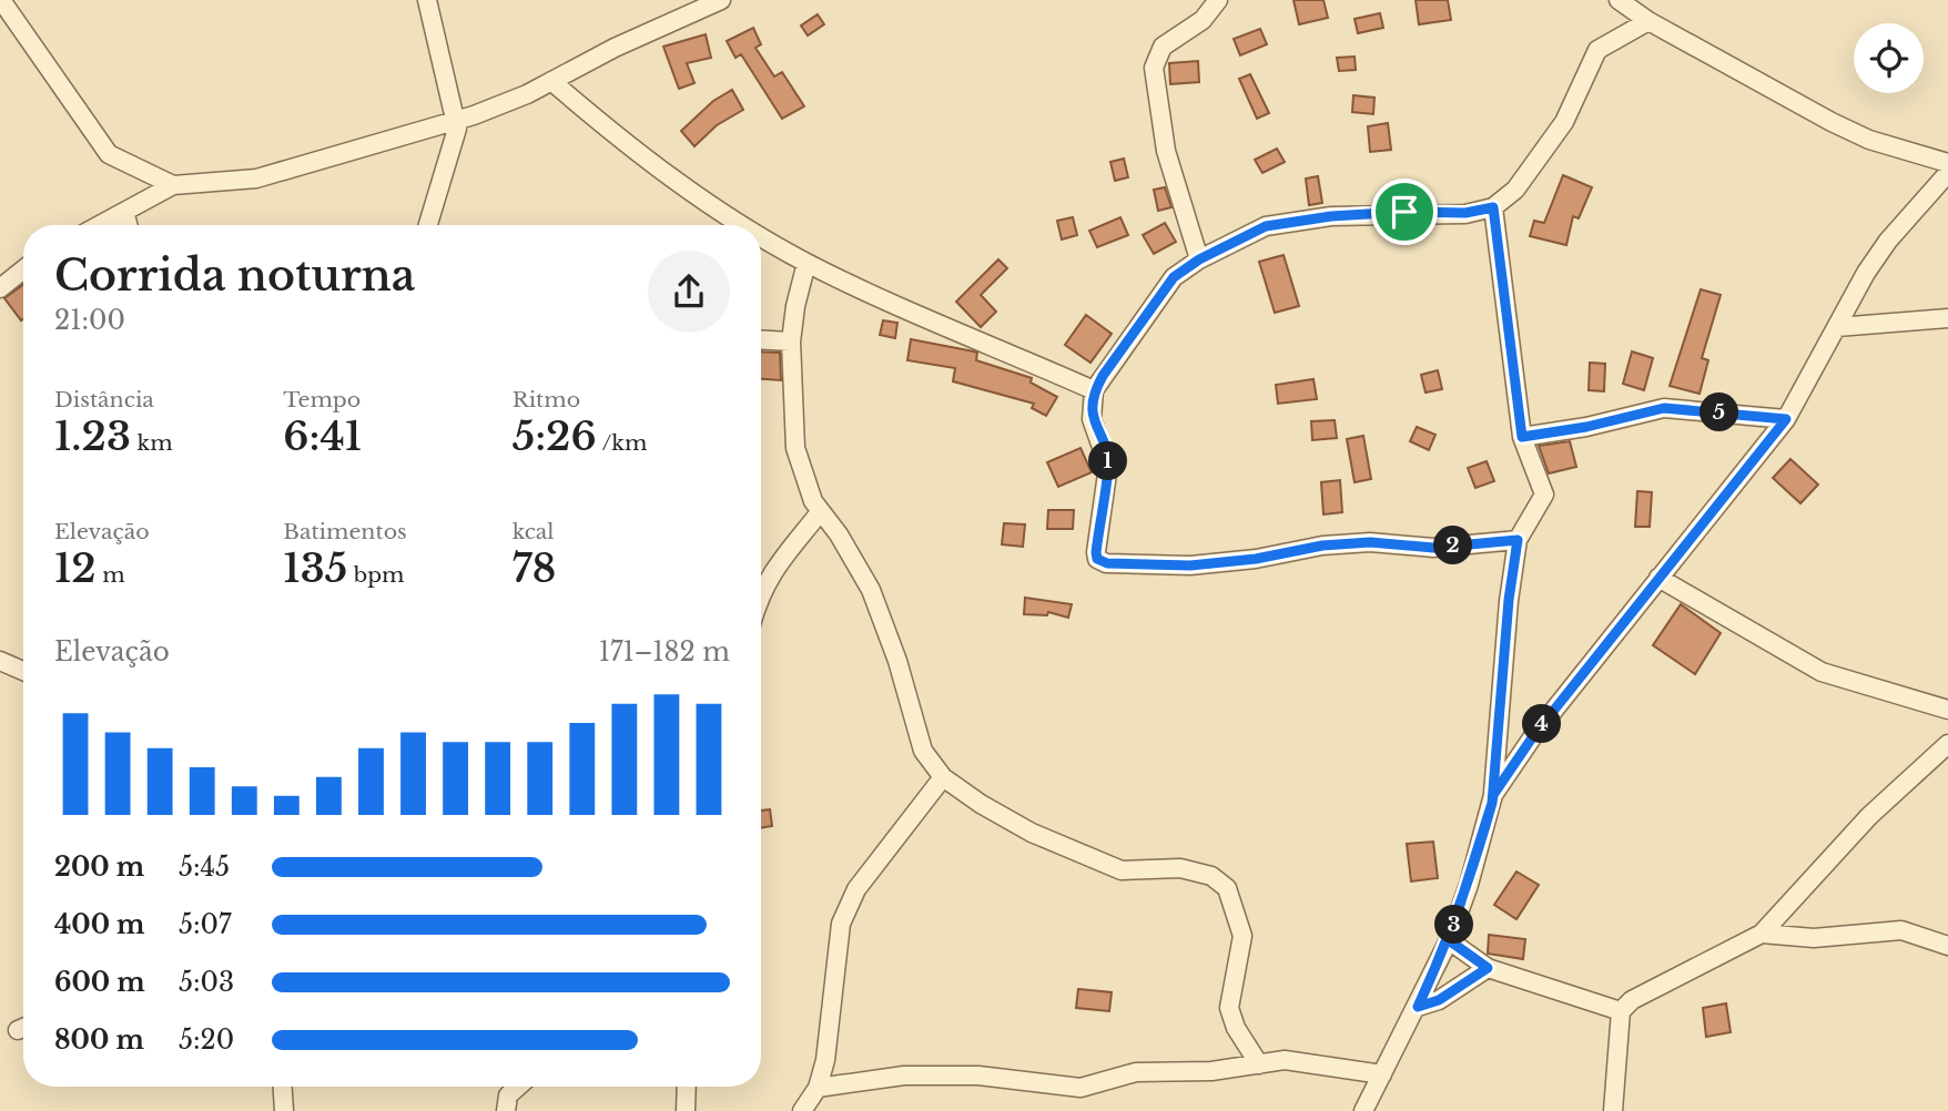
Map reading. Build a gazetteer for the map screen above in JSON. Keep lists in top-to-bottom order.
{
  "page": {
    "heading": ["Corrida noturna", "21:00"],
    "stats": [
      ["Distância", "1.23 km"],
      ["Tempo", "6:41"],
      ["Ritmo", "5:26 /km"],
      ["Elevação", "12 m"],
      ["Batimentos", "135 bpm"],
      ["kcal", "78"]
    ],
    "pins": [
      "5",
      "1",
      "2",
      "4",
      "3"
    ],
    "chart": ["Elevação", "171–182 m"],
    "list": [
      {
        "name": "200 m",
        "note": "5:45"
      },
      {
        "name": "400 m",
        "note": "5:07"
      },
      {
        "name": "600 m",
        "note": "5:03"
      },
      {
        "name": "800 m",
        "note": "5:20"
      }
    ]
  }
}
